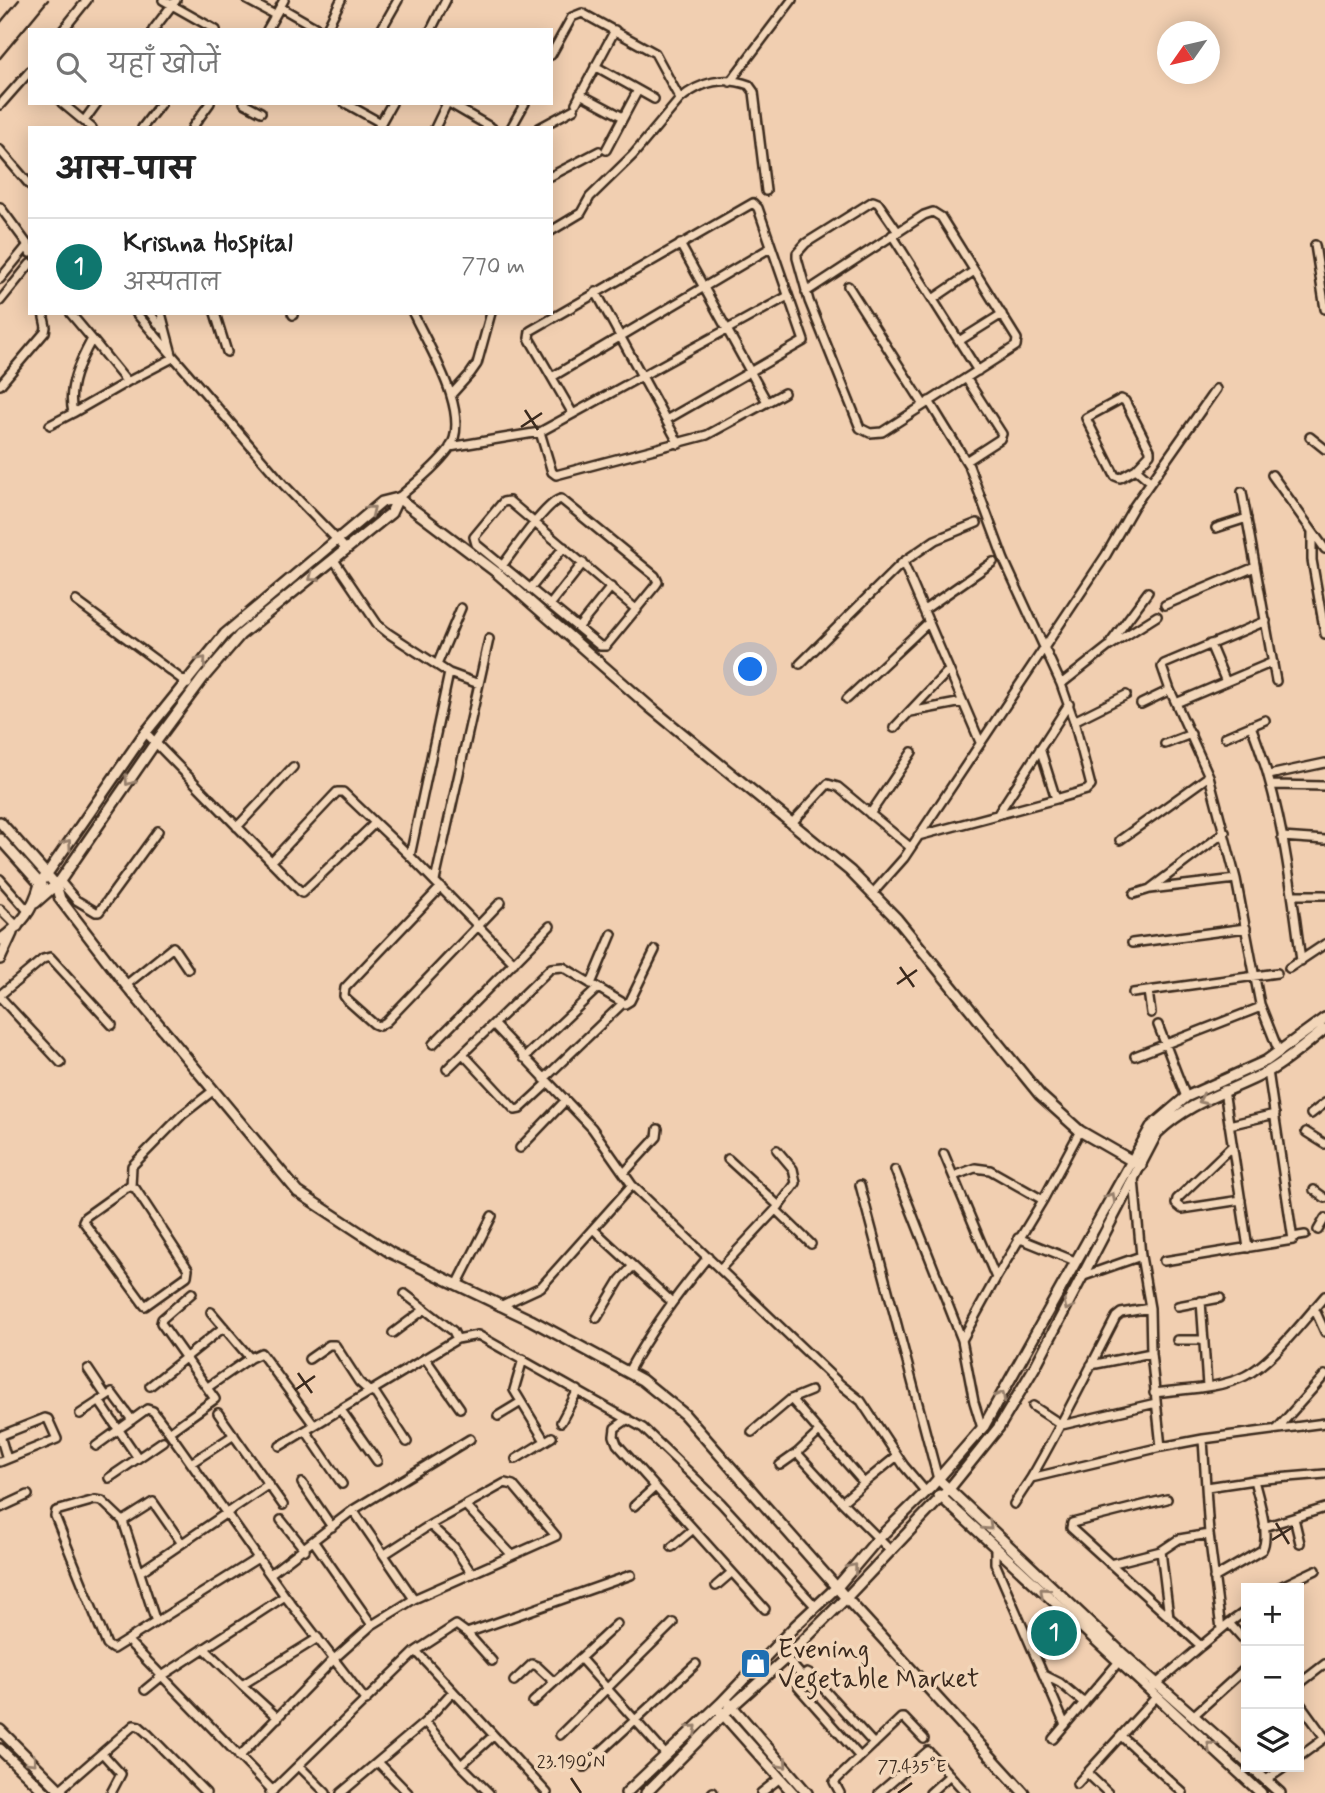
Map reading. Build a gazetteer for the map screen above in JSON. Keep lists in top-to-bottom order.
{
  "places": {
    "shop": ["Evening Vegetable Market"]
  },
  "north": "bottom left",
  "page": {
    "search": "यहाँ खोजें",
    "heading": "आस-पास",
    "list": [
      {
        "mark": "1",
        "name": "Krishna Hospital",
        "note": "अस्पताल",
        "value": "770 m"
      }
    ],
    "map_buttons": ["+", "−"],
    "pins": "1"
  },
  "coordinates": ["23.190°N", "77.435°E"]
}
